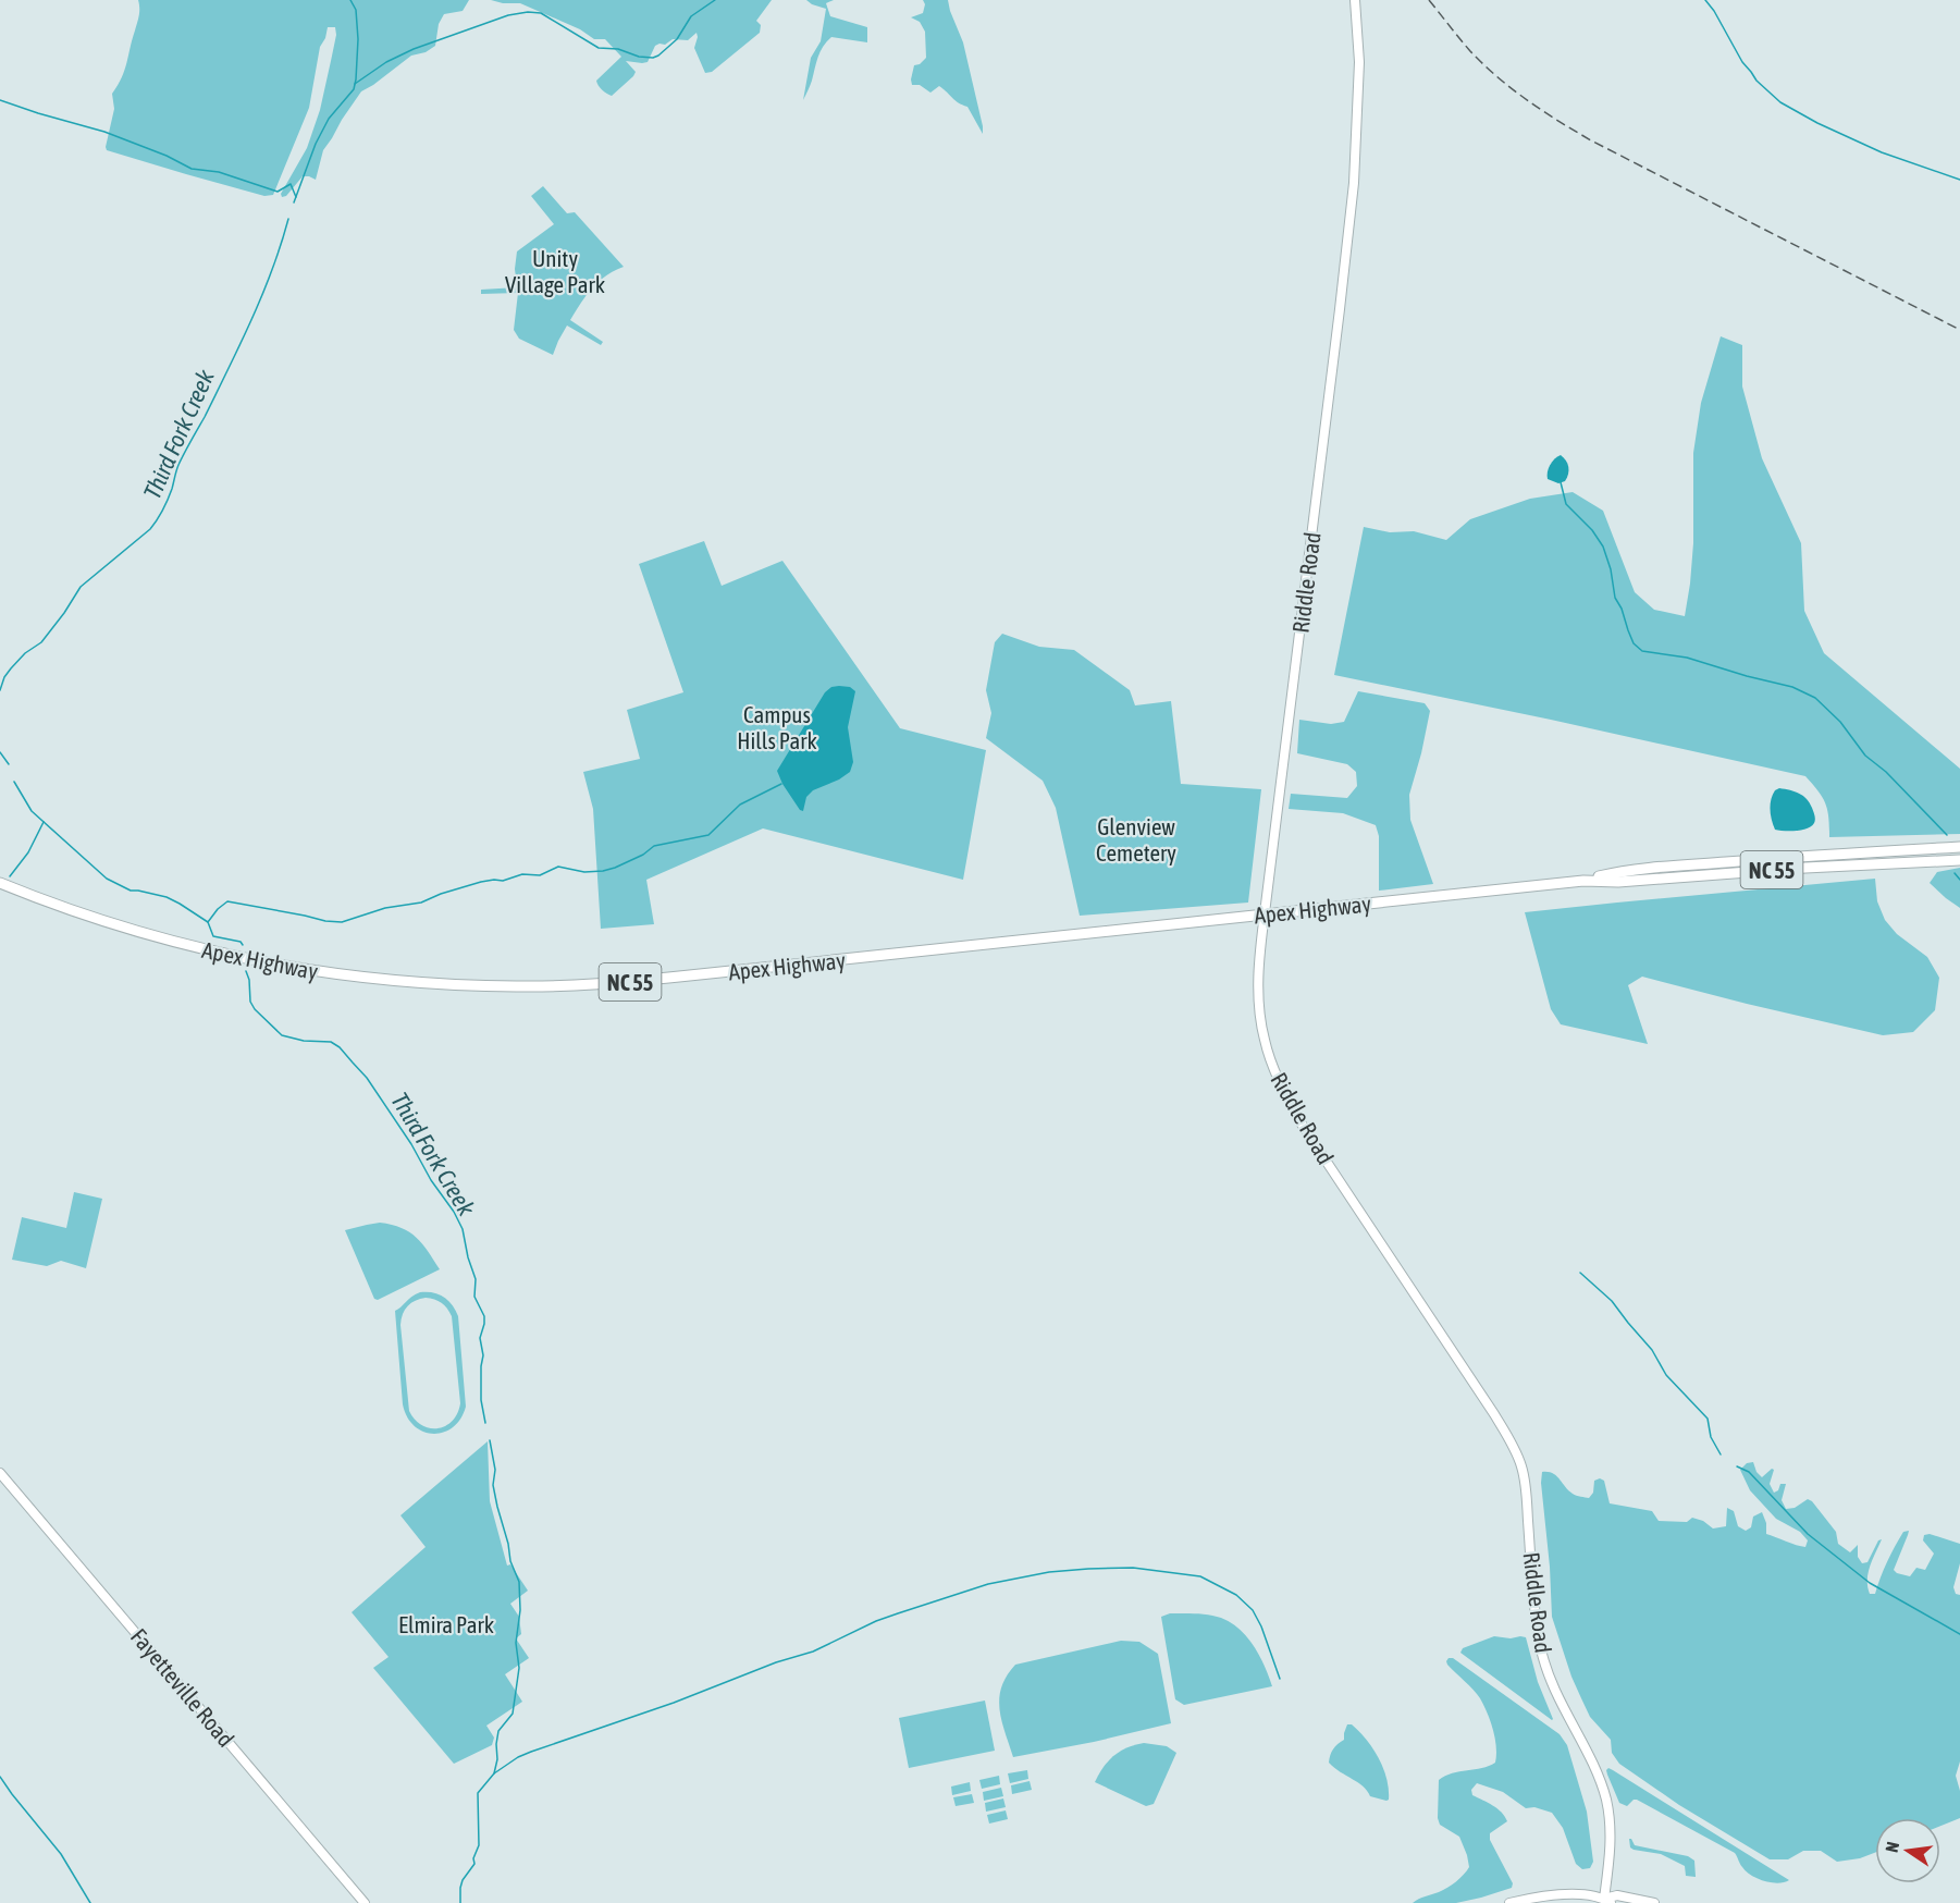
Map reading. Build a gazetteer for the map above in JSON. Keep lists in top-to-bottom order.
{
  "streets": {
    "main road": [
      "Riddle Road",
      "NC 55",
      "Apex Highway",
      "Fayetteville Road"
    ]
  },
  "crossings": [
    ["Riddle Road", "Apex Highway"]
  ],
  "water": ["Third Fork Creek"],
  "parks": [
    "Unity Village Park",
    "Campus Hills Park",
    "Glenview Cemetery",
    "Elmira Park"
  ],
  "north": "left"
}
